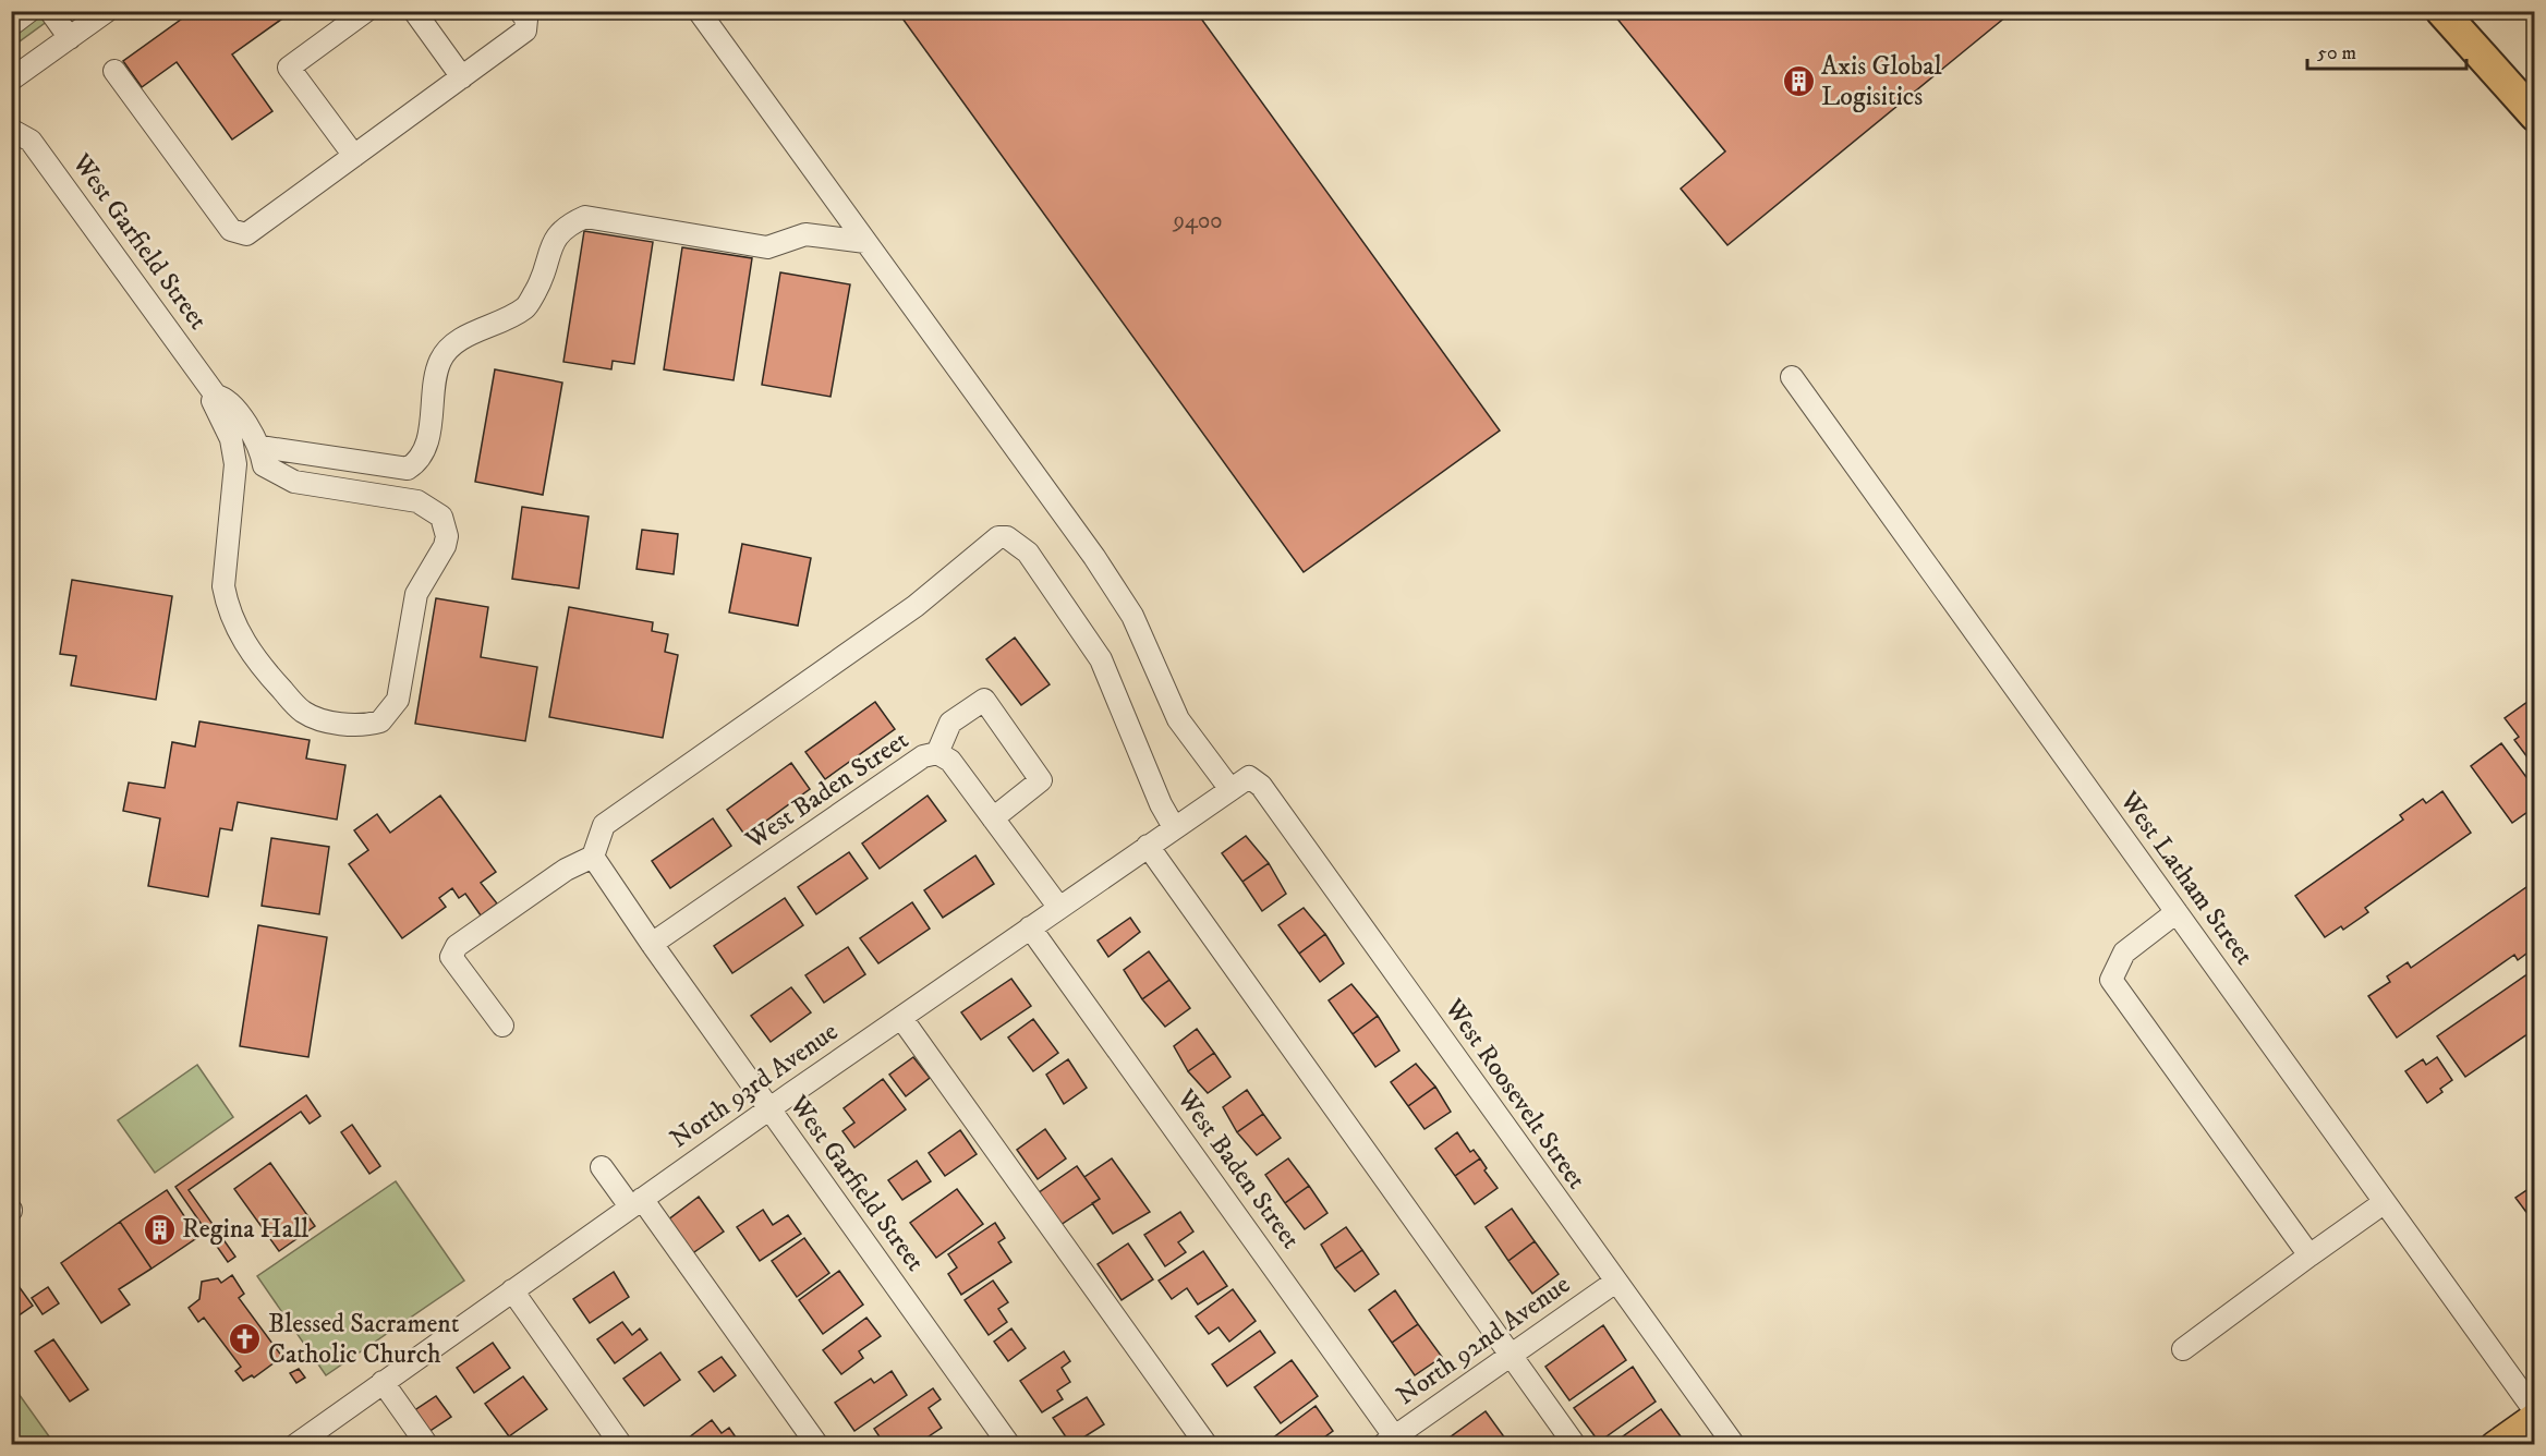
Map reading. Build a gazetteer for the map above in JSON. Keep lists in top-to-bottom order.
{
  "streets": {
    "street": [
      "West Garfield Street",
      "West Baden Street",
      "West Latham Street",
      "North 93rd Avenue",
      "West Roosevelt Street",
      "North 92nd Avenue"
    ]
  },
  "crossings": [
    ["West Garfield Street", "West Baden Street"],
    ["West Garfield Street", "North 93rd Avenue"],
    ["West Baden Street", "North 93rd Avenue"],
    ["West Baden Street", "North 92nd Avenue"],
    ["North 93rd Avenue", "West Roosevelt Street"],
    ["West Roosevelt Street", "North 92nd Avenue"]
  ],
  "places": {
    "building": ["Axis Global Logisitics", "Regina Hall"],
    "church": ["Blessed Sacrament Catholic Church"]
  },
  "house_numbers": ["9400"],
  "scale_bar": "50 m"
}
